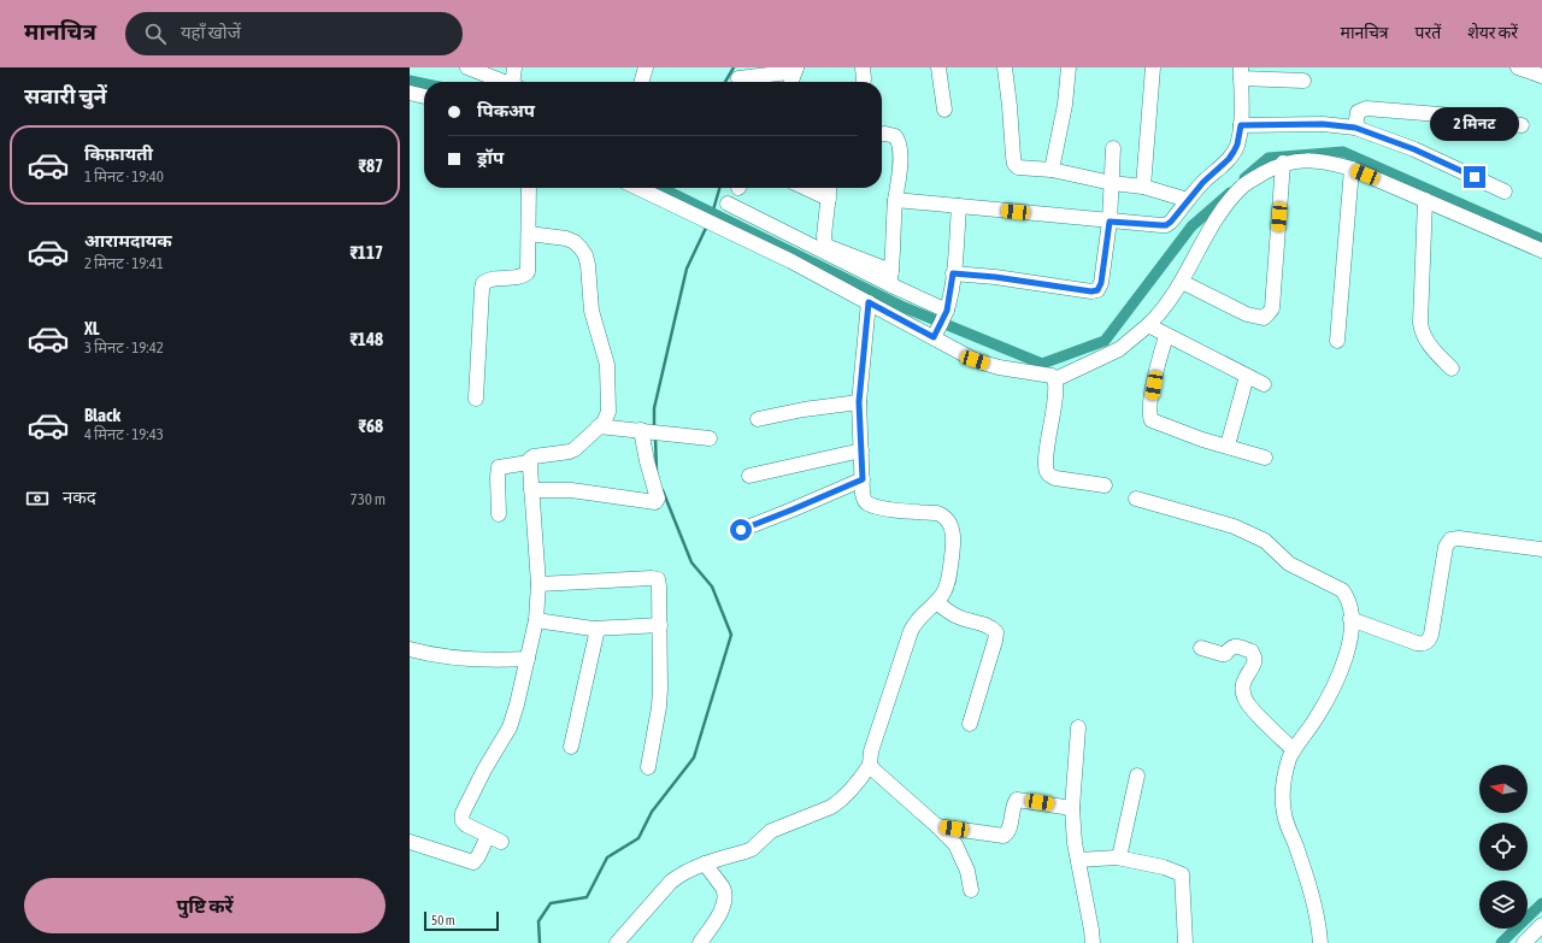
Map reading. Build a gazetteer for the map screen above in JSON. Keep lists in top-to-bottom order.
{
  "scale_bar": "50 m",
  "north": "left",
  "page": {
    "header": "मानचित्र",
    "search": "यहाँ खोजें",
    "nav": ["मानचित्र", "परतें", "शेयर करें"],
    "heading": "सवारी चुनें",
    "banner": ["पिकअप", "ड्रॉप"],
    "bubble": "2 मिनट",
    "list": [
      {
        "name": "किफ़ायती",
        "note": "1 मिनट · 19:40",
        "value": "₹87"
      },
      {
        "name": "आरामदायक",
        "note": "2 मिनट · 19:41",
        "value": "₹117"
      },
      {
        "name": "XL",
        "note": "3 मिनट · 19:42",
        "value": "₹148"
      },
      {
        "name": "Black",
        "note": "4 मिनट · 19:43",
        "value": "₹68"
      }
    ],
    "pay": ["नकद", "730 m"],
    "buttons": "पुष्टि करें",
    "scale": "50 m"
  }
}
